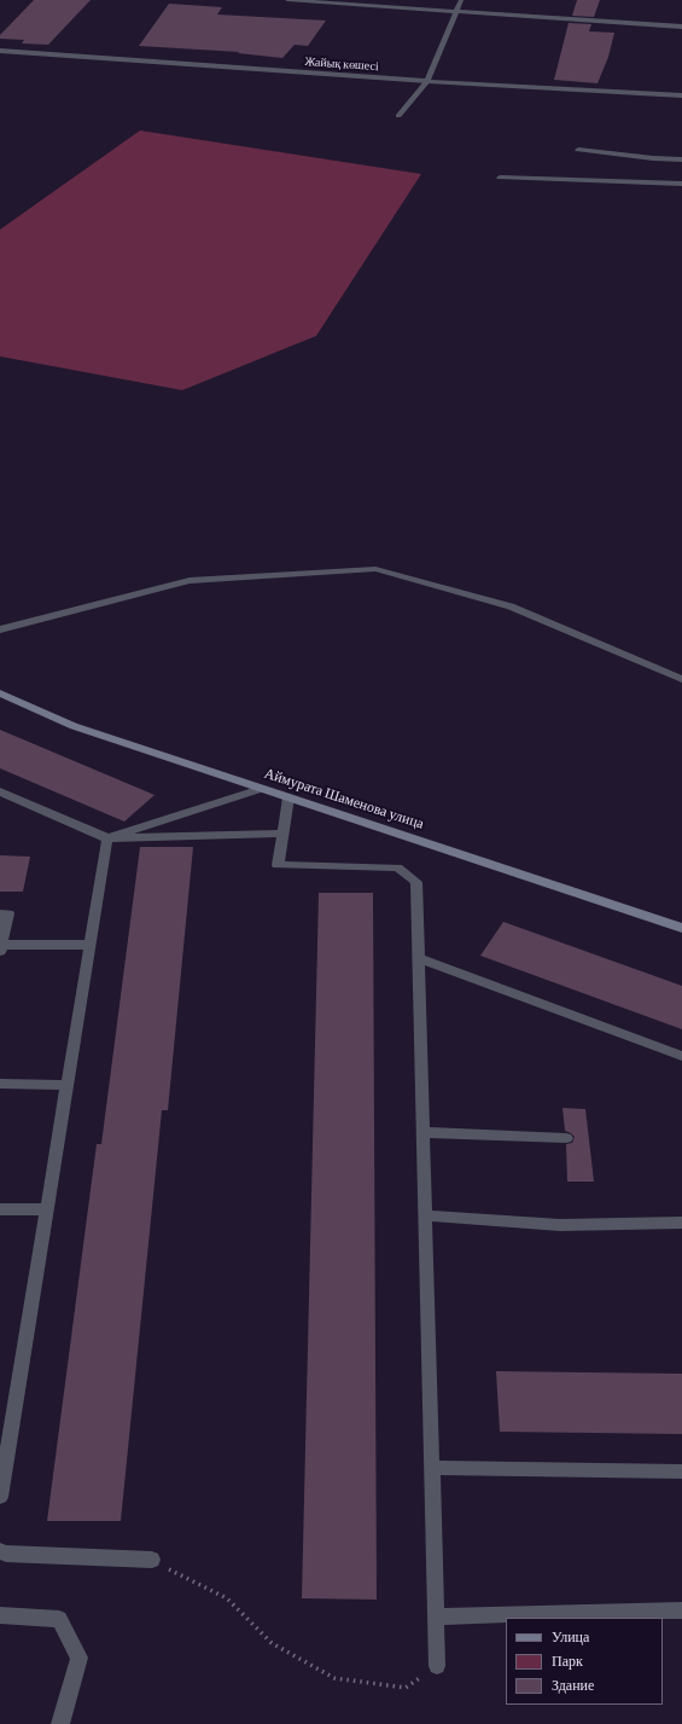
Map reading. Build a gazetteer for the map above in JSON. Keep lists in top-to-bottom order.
{
  "streets": {
    "street": ["Жайық көшесі", "Аймурата Шаменова улица"]
  },
  "legend": ["Улица", "Парк", "Здание"]
}
